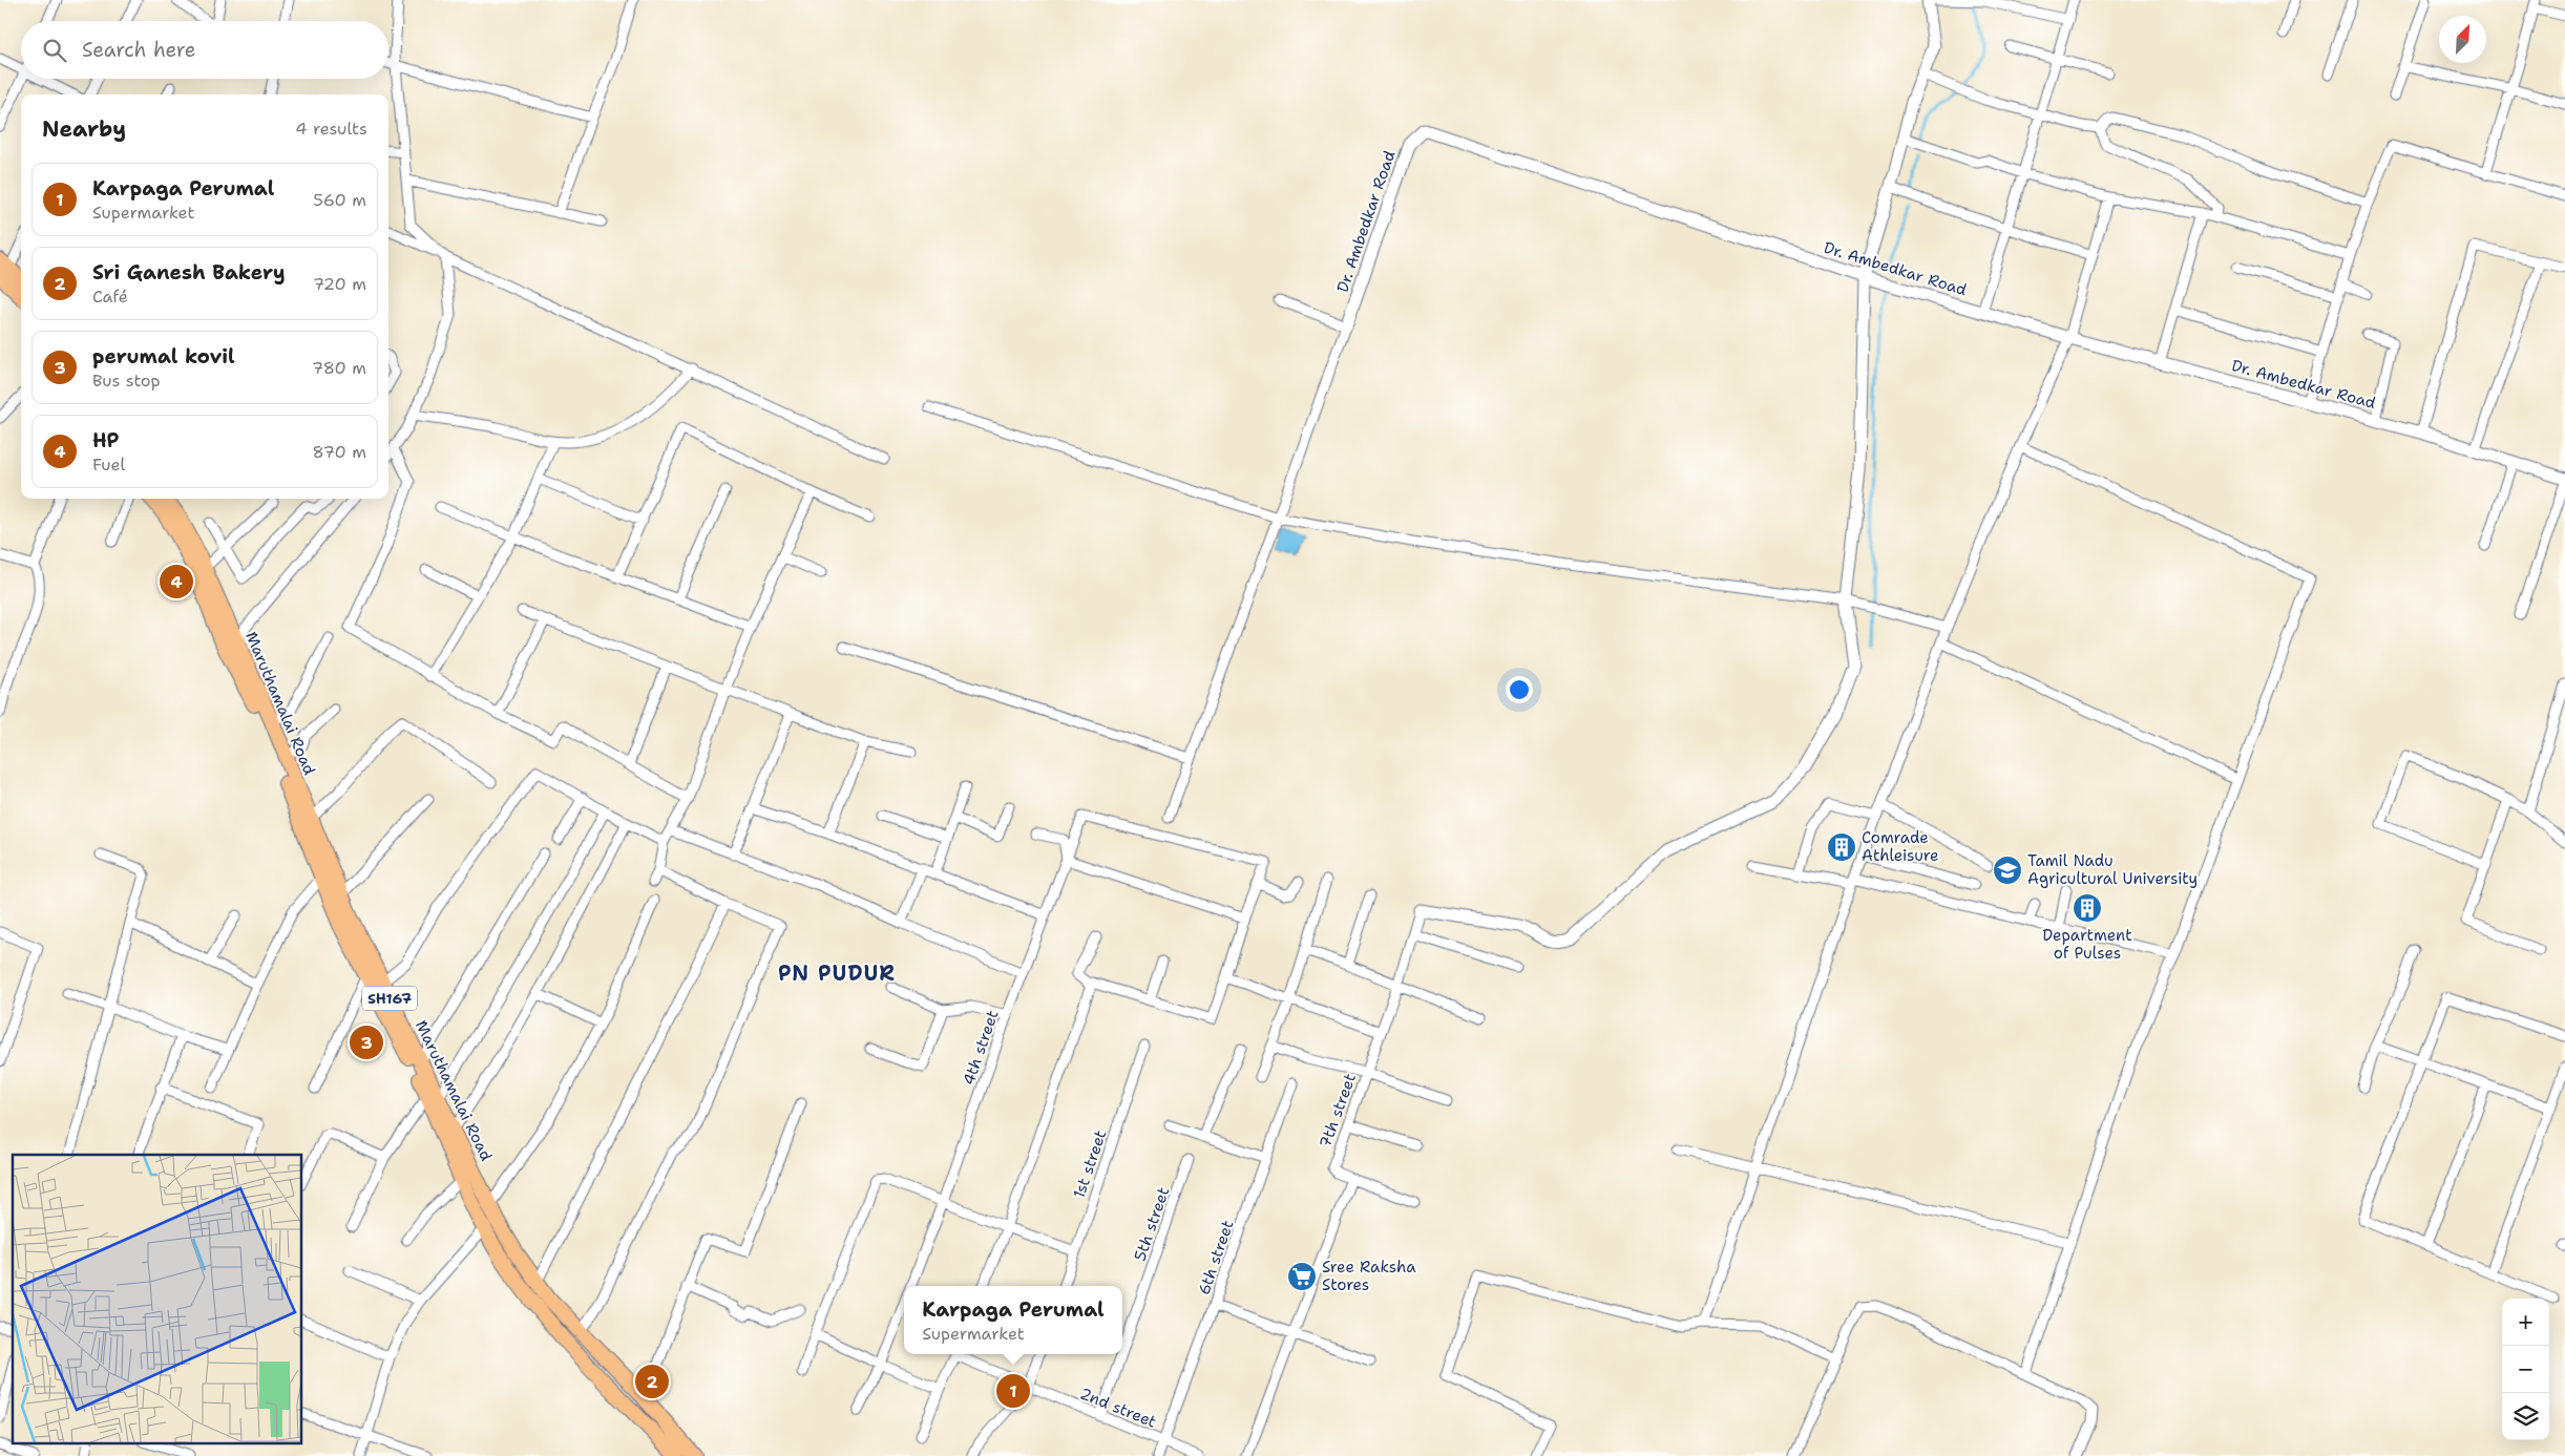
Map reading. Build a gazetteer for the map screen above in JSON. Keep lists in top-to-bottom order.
{
  "streets": {
    "main road": ["Maruthamalai Road", "SH167"],
    "street": [
      "Dr. Ambedkar Road",
      "4th street",
      "7th street",
      "1st street",
      "5th street",
      "6th street",
      "2nd street"
    ]
  },
  "crossings": [
    ["5th street", "2nd street"],
    ["6th street", "2nd street"]
  ],
  "districts": ["PN PUDUR"],
  "places": {
    "building": ["Comrade Athleisure", "Department of Pulses"],
    "school or university": ["Tamil Nadu Agricultural University"],
    "supermarket": ["Sree Raksha Stores"]
  },
  "north": "top right",
  "page": {
    "search": "Search here",
    "heading": ["Nearby", "4 results"],
    "list": [
      {
        "mark": "1",
        "name": "Karpaga Perumal",
        "note": "Supermarket",
        "value": "560 m"
      },
      {
        "mark": "2",
        "name": "Sri Ganesh Bakery",
        "note": "Café",
        "value": "720 m"
      },
      {
        "mark": "3",
        "name": "perumal kovil",
        "note": "Bus stop",
        "value": "780 m"
      },
      {
        "mark": "4",
        "name": "HP",
        "note": "Fuel",
        "value": "870 m"
      }
    ],
    "pins": [
      "4",
      "3",
      "2",
      "1"
    ],
    "popup": ["Karpaga Perumal", "Supermarket"],
    "map_buttons": ["+", "−"]
  }
}
